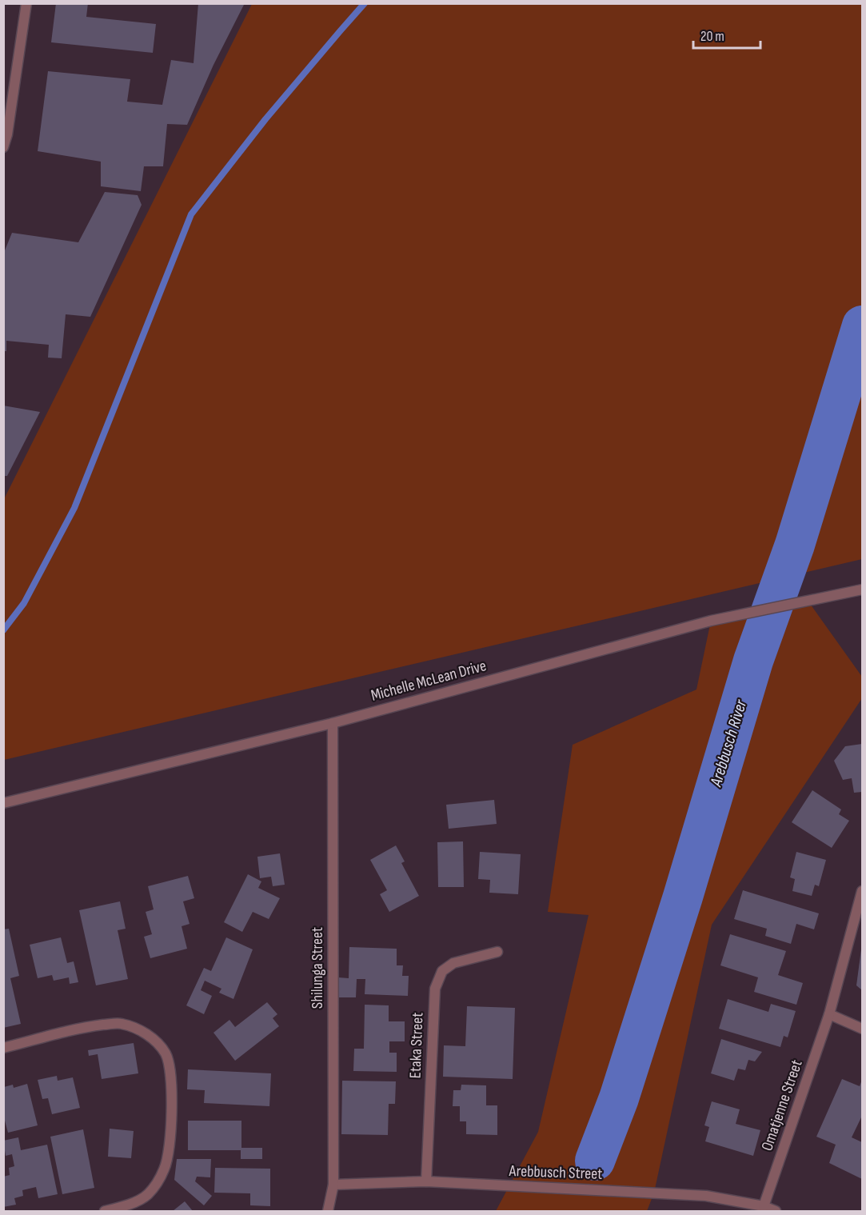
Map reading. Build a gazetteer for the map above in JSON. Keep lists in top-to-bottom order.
{
  "streets": {
    "street": [
      "Michelle McLean Drive",
      "Shilunga Street",
      "Etaka Street",
      "Omatjenne Street",
      "Arebbusch Street"
    ]
  },
  "crossings": [
    ["Michelle McLean Drive", "Shilunga Street"],
    ["Shilunga Street", "Arebbusch Street"],
    ["Etaka Street", "Arebbusch Street"],
    ["Omatjenne Street", "Arebbusch Street"]
  ],
  "water": ["Arebbusch River"],
  "scale_bar": "20 m"
}
